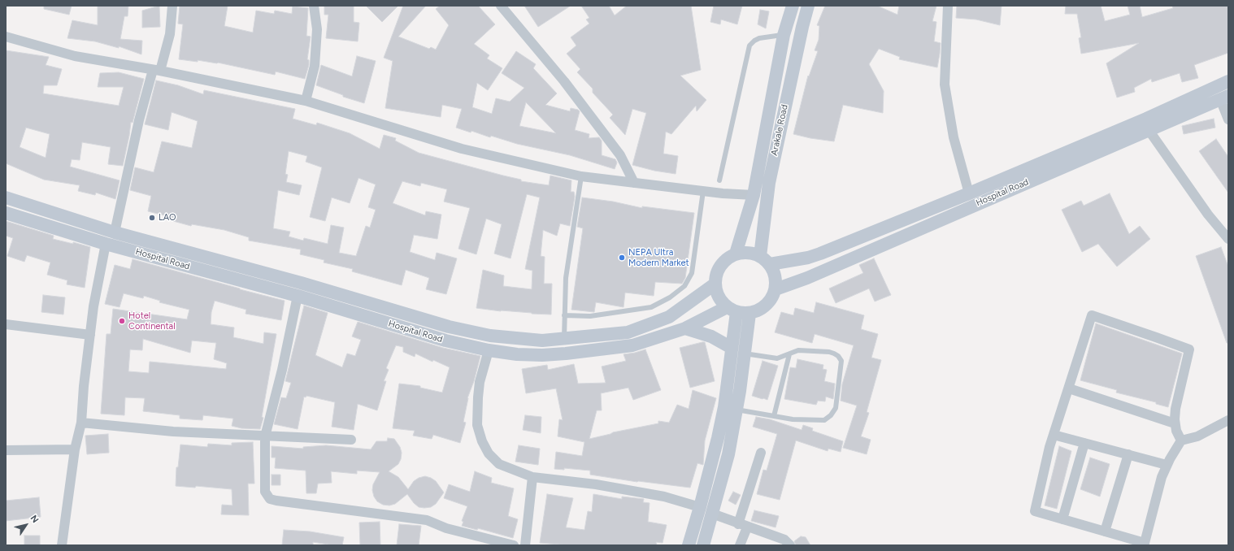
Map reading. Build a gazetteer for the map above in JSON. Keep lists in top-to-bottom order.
{
  "streets": {
    "street": ["Arakale Road", "Hospital Road"]
  },
  "crossings": [
    ["Arakale Road", "Hospital Road"]
  ],
  "places": ["LAO", "NEPA Ultra Modern Market", "Hotel Continental"],
  "north": "top right"
}
